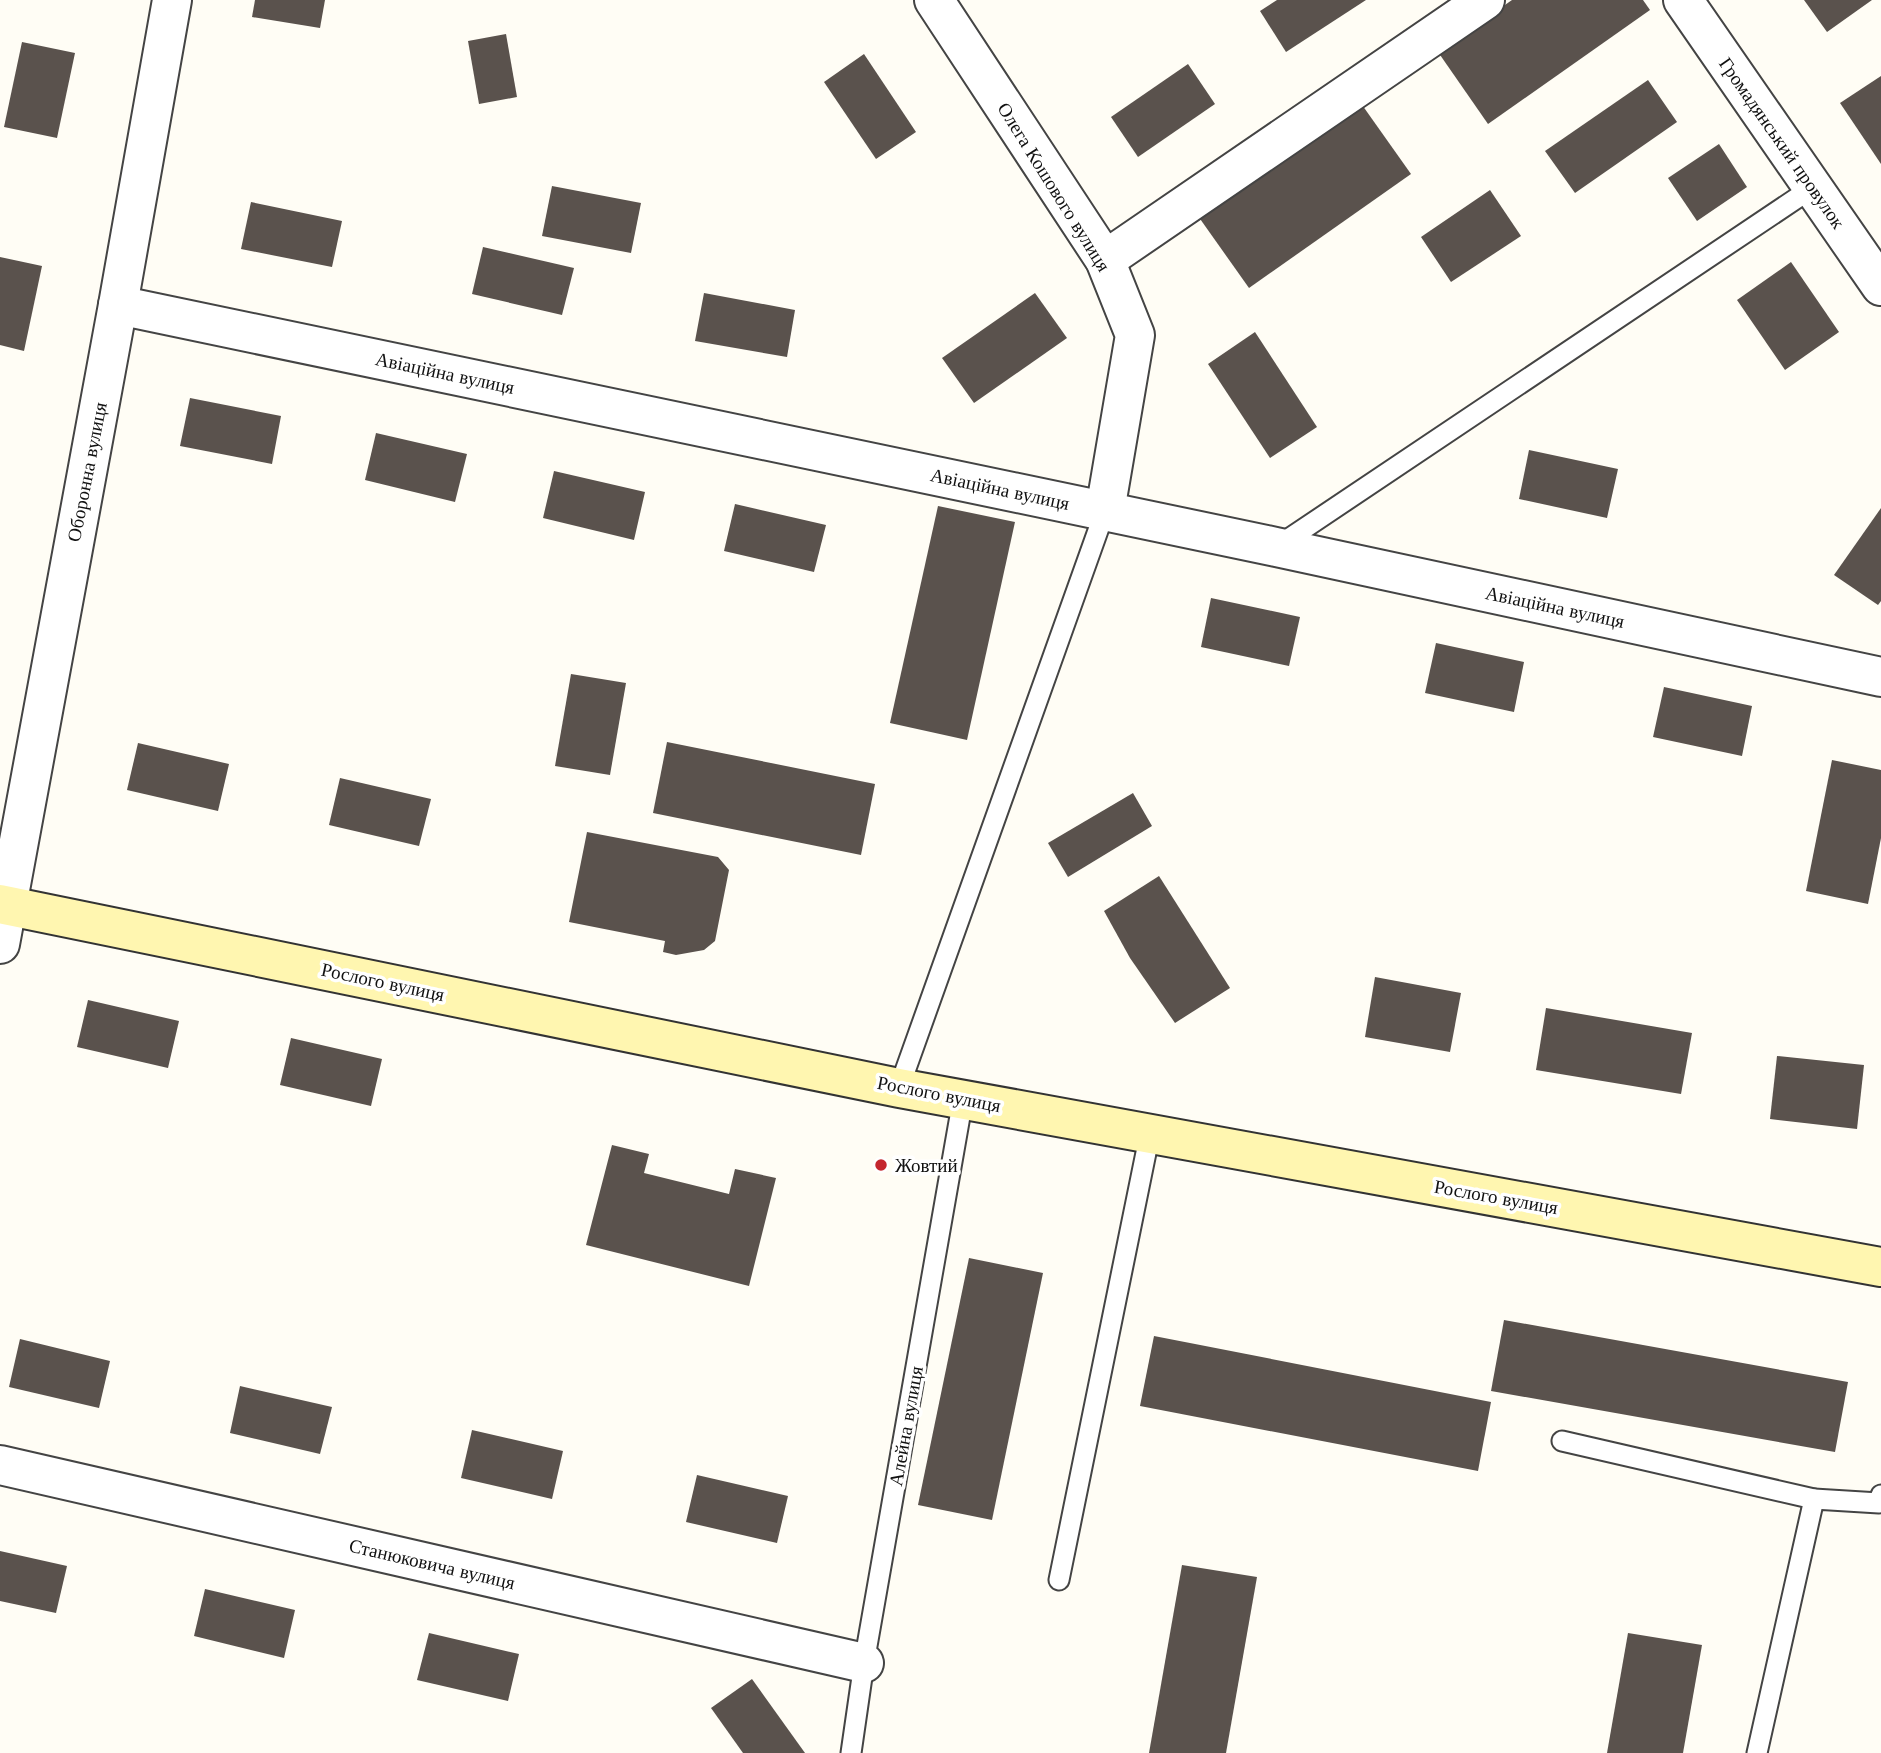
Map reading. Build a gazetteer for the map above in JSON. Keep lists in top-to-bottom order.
{
  "streets": {
    "street": [
      "Громадянський провулок",
      "Олега Кошового вулиця",
      "Авіаційна вулиця",
      "Оборонна вулиця",
      "Рослого вулиця",
      "Станюковича вулиця"
    ],
    "lane": ["Алейна вулиця"]
  },
  "crossings": [
    ["Олега Кошового вулиця", "Авіаційна вулиця"],
    ["Авіаційна вулиця", "Оборонна вулиця"],
    ["Оборонна вулиця", "Рослого вулиця"],
    ["Рослого вулиця", "Алейна вулиця"],
    ["Алейна вулиця", "Станюковича вулиця"]
  ],
  "places": ["Жовтий"]
}
